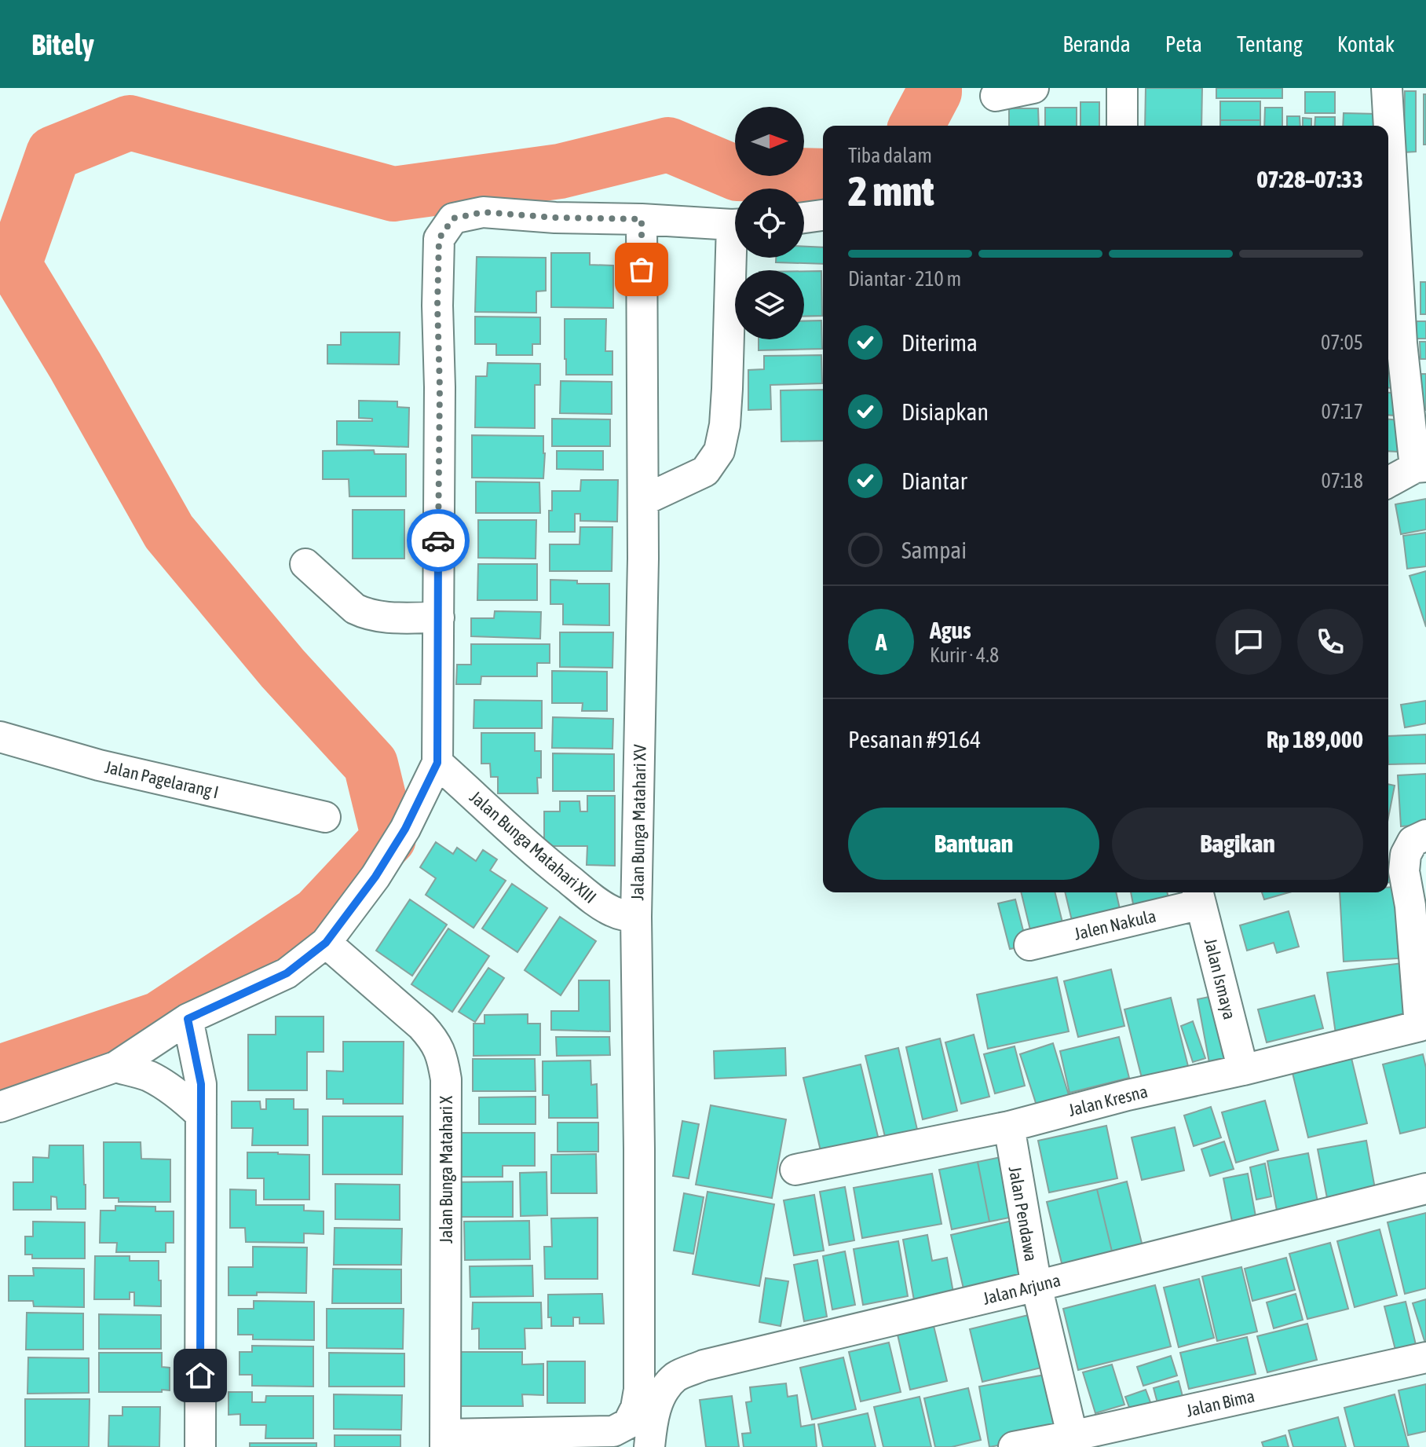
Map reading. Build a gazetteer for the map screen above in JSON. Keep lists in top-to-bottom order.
{
  "streets": {
    "street": [
      "Jalan Pagelarang I",
      "Jalan Bunga Matahari XV",
      "Jalan Bunga Matahari XIII",
      "Jalen Nakula",
      "Jalan Ismaya",
      "Jalan Kresna",
      "Jalan Bunga Matahari X",
      "Jalan Pendawa",
      "Jalan Arjuna",
      "Jalan Bima"
    ]
  },
  "crossings": [
    ["Jalan Bunga Matahari XV", "Jalan Bunga Matahari XIII"],
    ["Jalan Bunga Matahari XV", "Jalan Arjuna"],
    ["Jalen Nakula", "Jalan Ismaya"],
    ["Jalan Ismaya", "Jalan Kresna"],
    ["Jalan Kresna", "Jalan Pendawa"],
    ["Jalan Pendawa", "Jalan Arjuna"],
    ["Jalan Pendawa", "Jalan Bima"]
  ],
  "north": "right",
  "page": {
    "header": "Bitely",
    "nav": [
      "Beranda",
      "Peta",
      "Tentang",
      "Kontak"
    ],
    "heading": ["2 mnt", "Tiba dalam", "07:28–07:33"],
    "panel": [
      "Agus",
      "Kurir · 4.8",
      "Pesanan #9164",
      "Rp 189,000"
    ],
    "bar": "Diantar · 210 m",
    "list": [
      ["Diterima", "07:05"],
      ["Disiapkan", "07:17"],
      ["Diantar", "07:18"],
      "Sampai"
    ],
    "round": "A",
    "buttons": ["Bantuan", "Bagikan"]
  }
}
